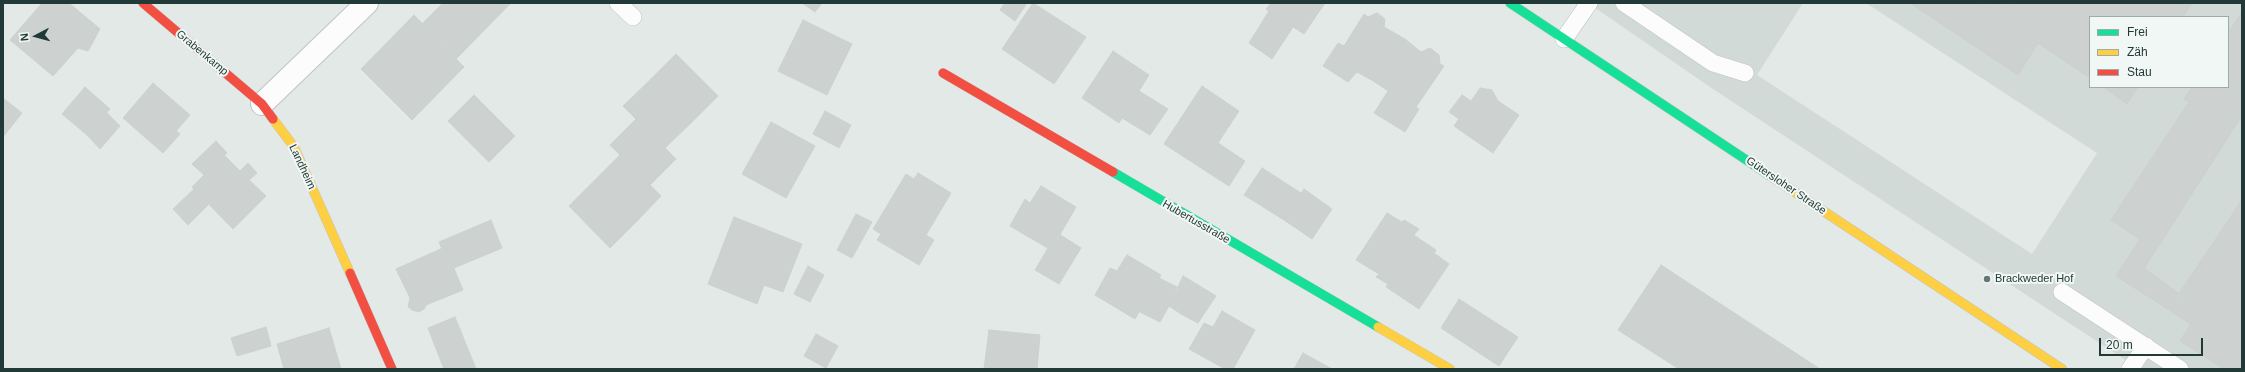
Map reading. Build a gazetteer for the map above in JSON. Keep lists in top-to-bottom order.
{
  "streets": {
    "street": [
      "Grabenkamp",
      "Landheim",
      "Gütersloher Straße",
      "Hubertusstraße"
    ]
  },
  "crossings": [
    ["Grabenkamp", "Landheim"]
  ],
  "places": ["Brackweder Hof"],
  "legend": ["Frei", "Zäh", "Stau"],
  "scale_bar": "20 m",
  "north": "left"
}
